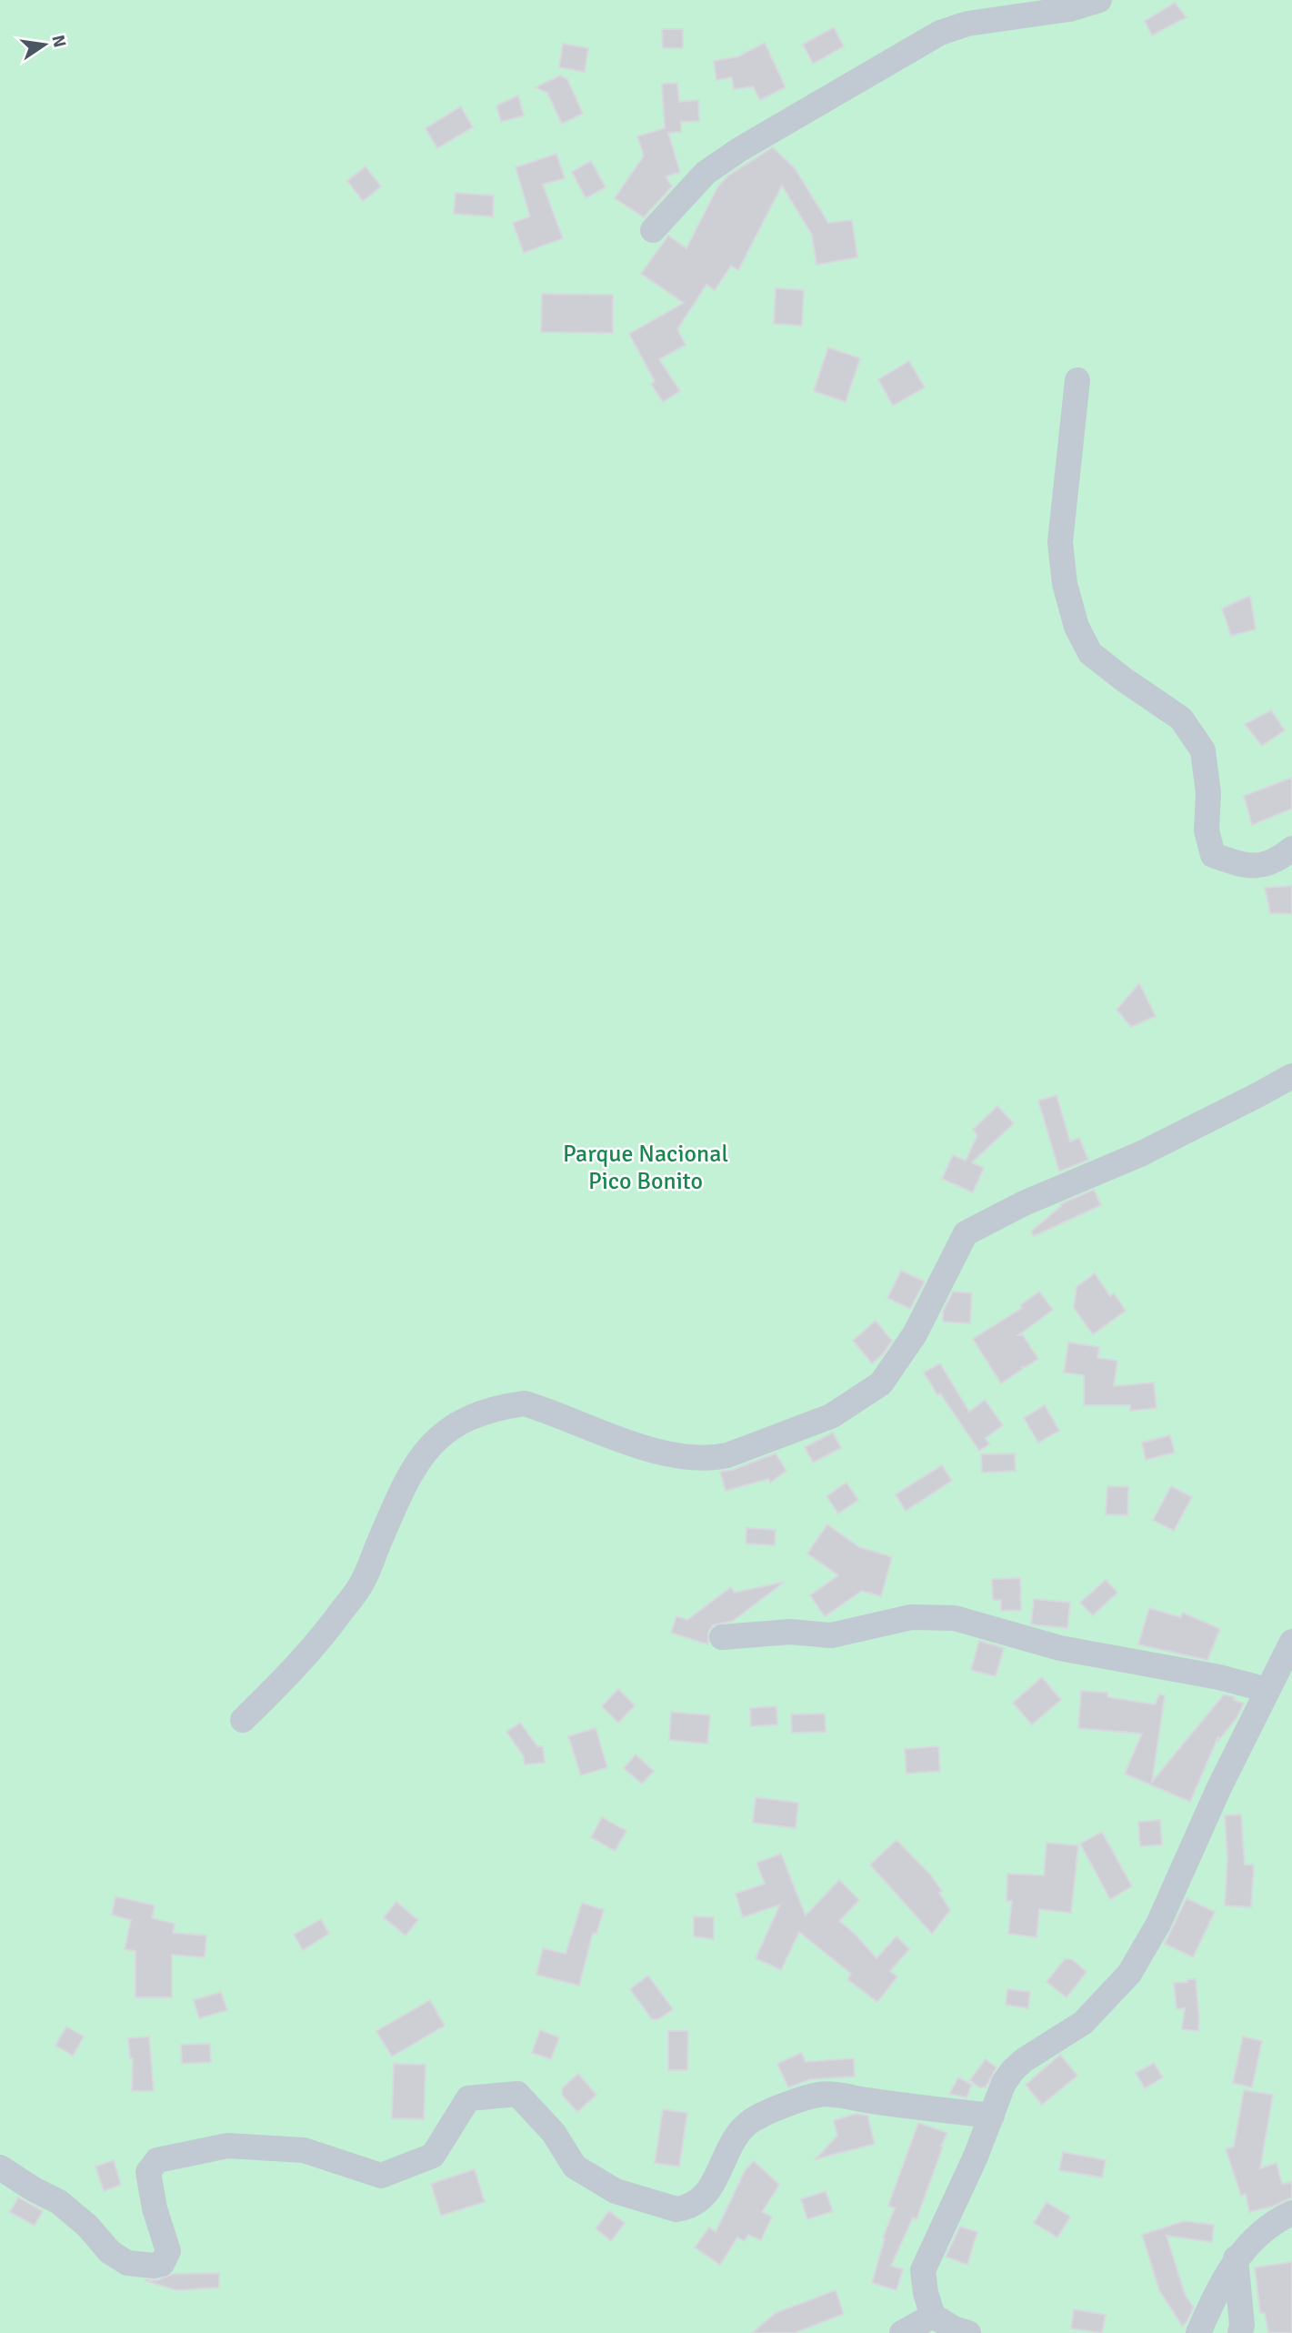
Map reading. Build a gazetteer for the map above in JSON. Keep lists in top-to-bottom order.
{
  "parks": ["Parque Nacional Pico Bonito"],
  "north": "right"
}
